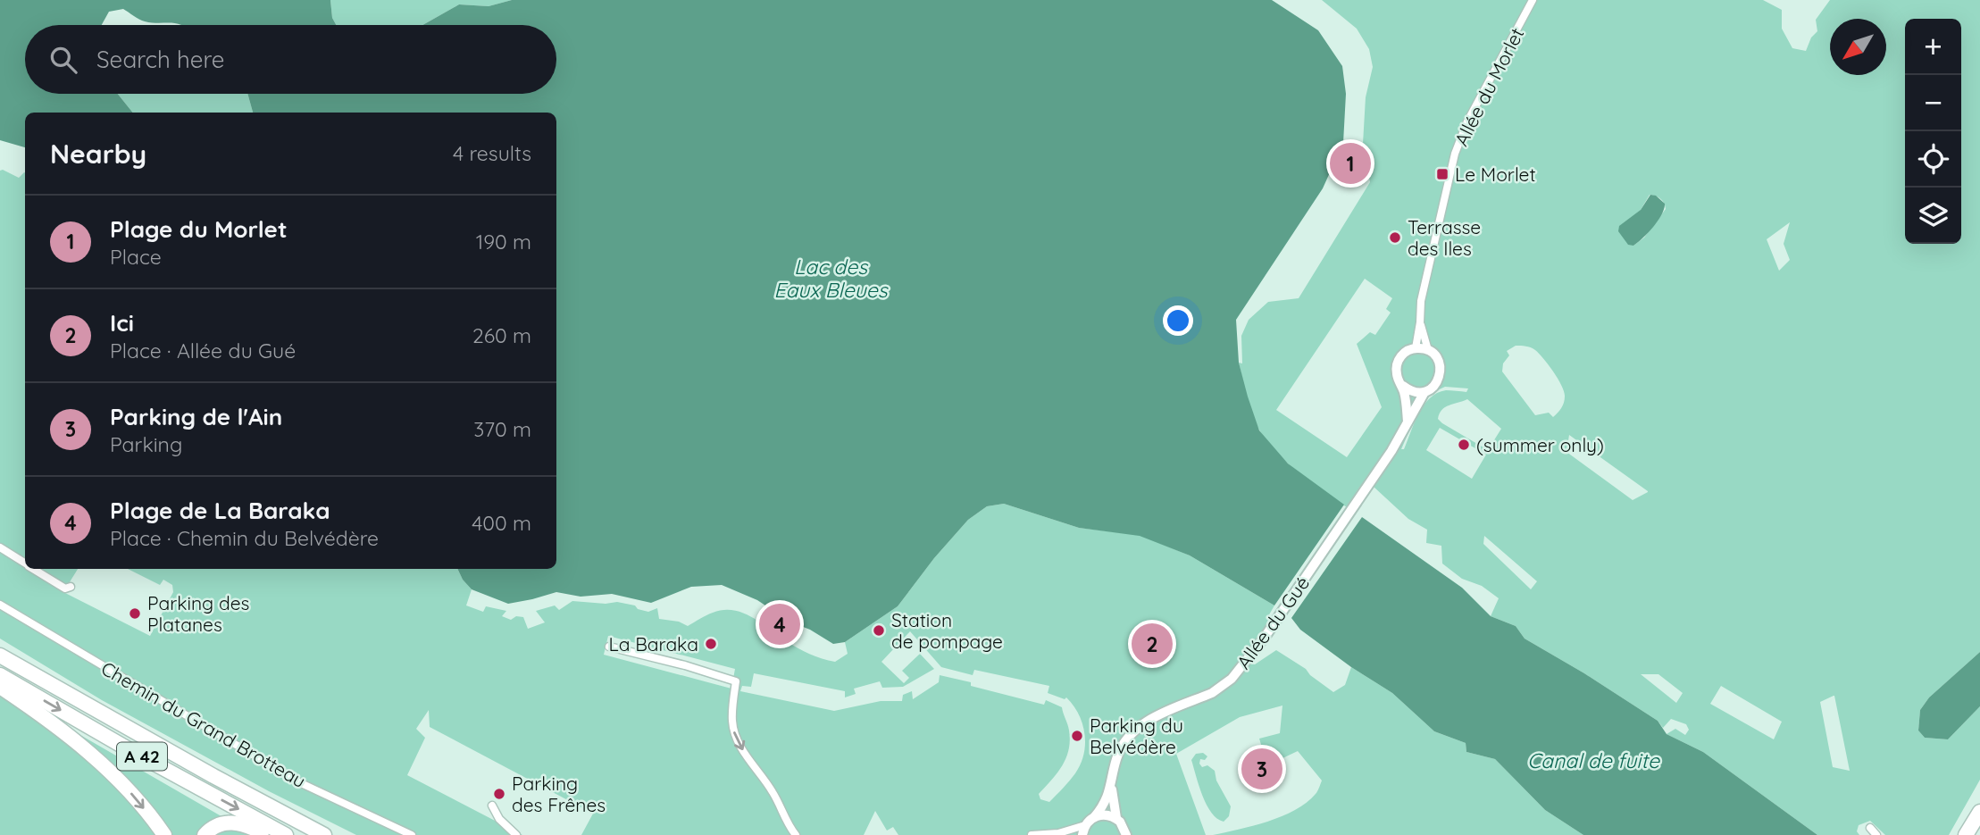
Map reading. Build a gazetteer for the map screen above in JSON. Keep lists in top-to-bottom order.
{
  "streets": {
    "highway": ["A 42"],
    "street": ["Allée du Morlet", "Allée du Gué", "Chemin du Grand Brotteau"]
  },
  "crossings": [
    ["Allée du Morlet", "Allée du Gué"]
  ],
  "water": ["Lac des Eaux Bleues", "Canal de fuite"],
  "places": {
    "transit": ["Le Morlet"],
    "other": [
      "Terrasse des Iles",
      "(summer only)",
      "Parking des Platanes",
      "Station de pompage",
      "La Baraka",
      "Parking du Belvédère",
      "Parking des Frênes"
    ]
  },
  "north": "bottom left",
  "page": {
    "map_buttons": ["+", "−"],
    "search": "Search here",
    "heading": ["Nearby", "4 results"],
    "pins": [
      "1",
      "4",
      "2",
      "3"
    ],
    "list": [
      {
        "mark": "1",
        "name": "Plage du Morlet",
        "note": "Place",
        "value": "190 m"
      },
      {
        "mark": "2",
        "name": "Ici",
        "note": "Place · Allée du Gué",
        "value": "260 m"
      },
      {
        "mark": "3",
        "name": "Parking de l'Ain",
        "note": "Parking",
        "value": "370 m"
      },
      {
        "mark": "4",
        "name": "Plage de La Baraka",
        "note": "Place · Chemin du Belvédère",
        "value": "400 m"
      }
    ]
  }
}
